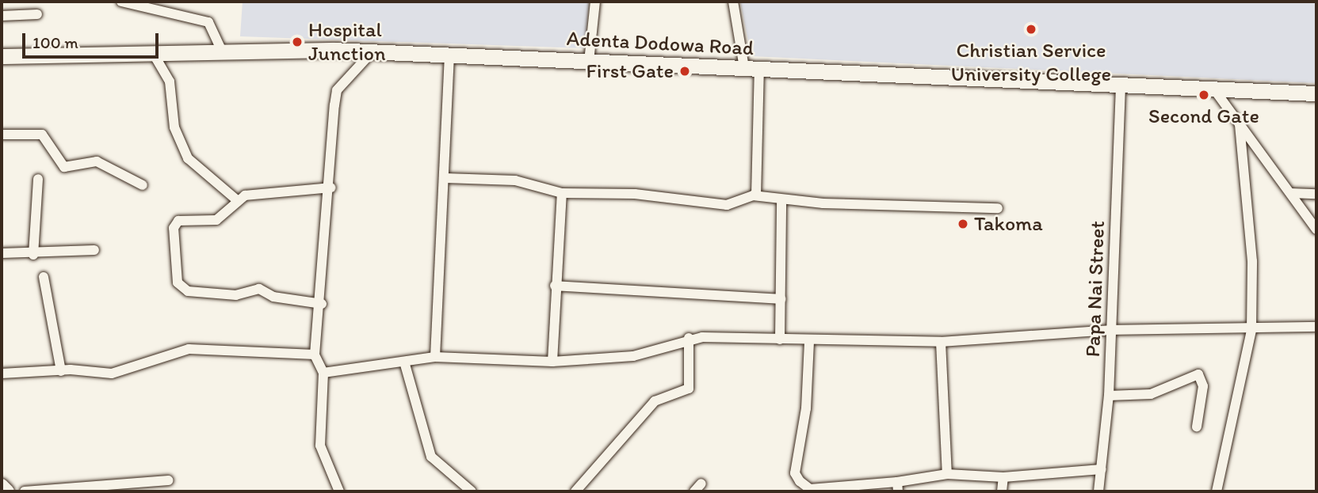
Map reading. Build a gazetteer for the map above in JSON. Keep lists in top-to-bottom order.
{
  "streets": {
    "main road": ["Adenta Dodowa Road"],
    "street": ["Papa Nai Street"]
  },
  "crossings": [
    ["Adenta Dodowa Road", "Papa Nai Street"]
  ],
  "places": [
    "Christian Service University College",
    "Hospital Junction",
    "First Gate",
    "Second Gate",
    "Takoma"
  ],
  "scale_bar": "100 m"
}
